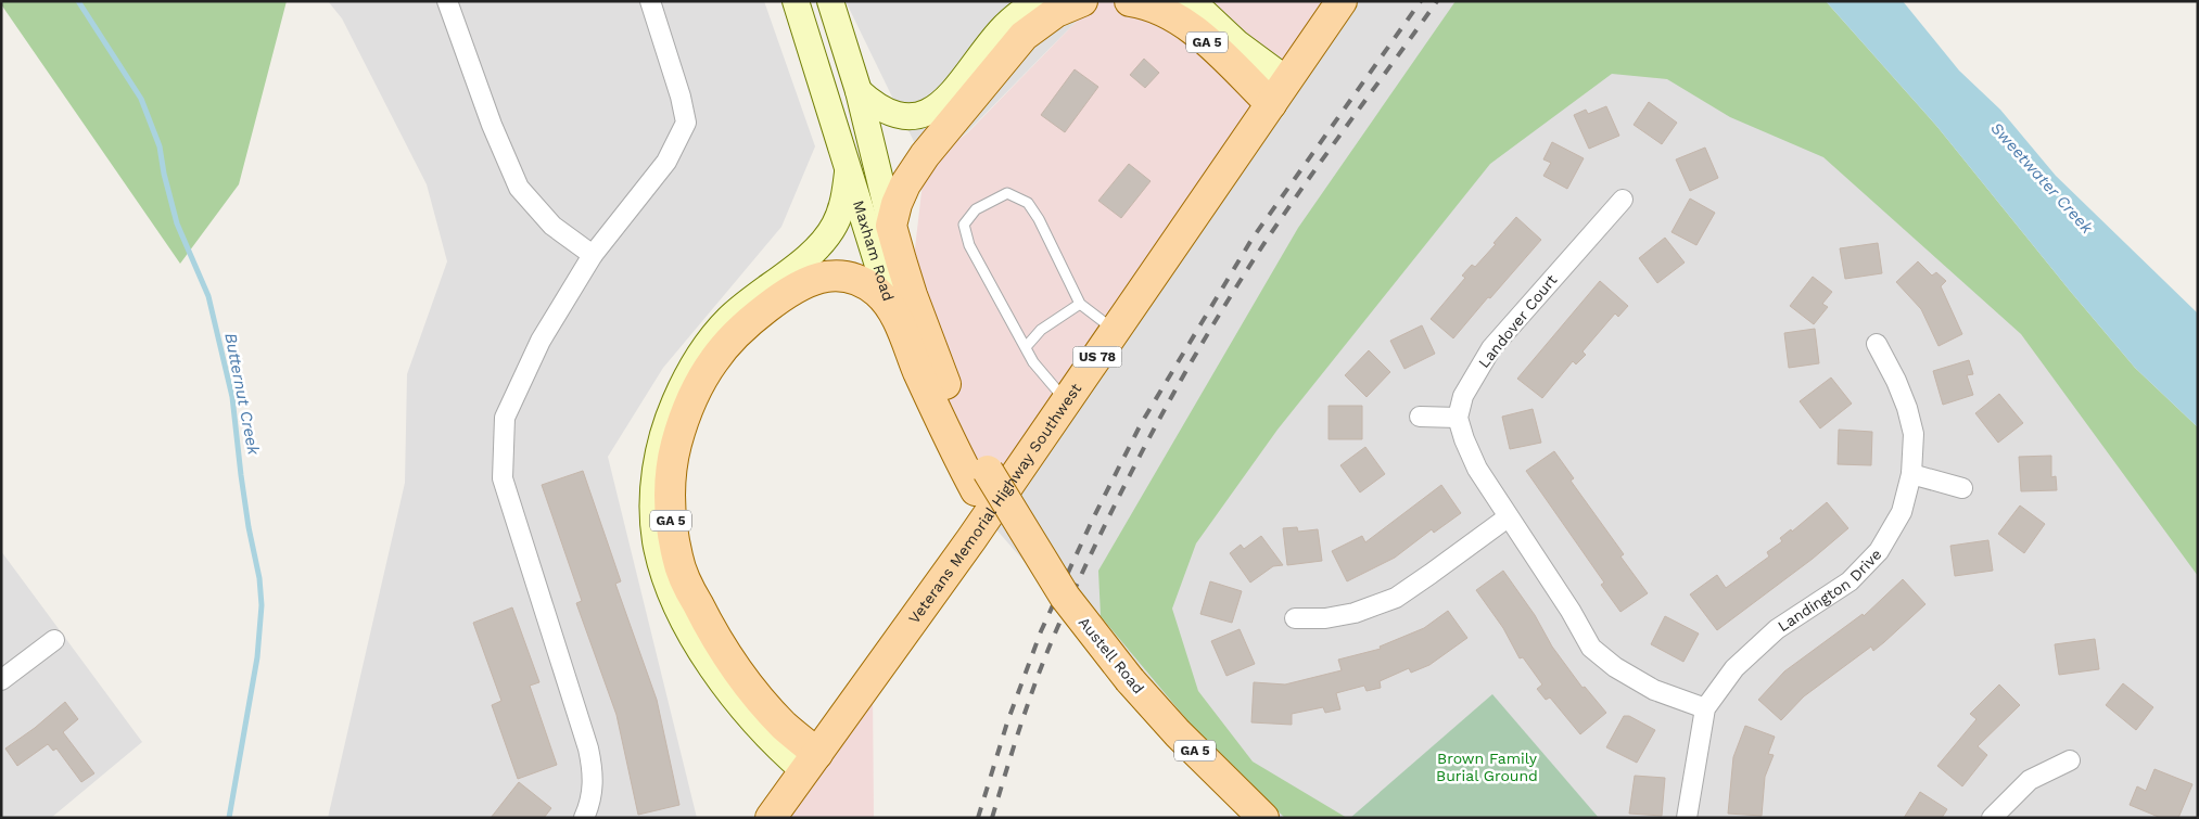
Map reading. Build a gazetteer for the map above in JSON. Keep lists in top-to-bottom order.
{
  "streets": {
    "main road": [
      "GA 5",
      "Maxham Road",
      "US 78",
      "Veterans Memorial Highway Southwest",
      "Austell Road"
    ],
    "street": ["Landover Court", "Landington Drive"]
  },
  "crossings": [
    ["GA 5", "Maxham Road"],
    ["GA 5", "US 78"],
    ["GA 5", "Veterans Memorial Highway Southwest"],
    ["Maxham Road", "Austell Road"],
    ["US 78", "Veterans Memorial Highway Southwest"]
  ],
  "water": ["Sweetwater Creek", "Butternut Creek"],
  "parks": ["Brown Family Burial Ground"]
}
